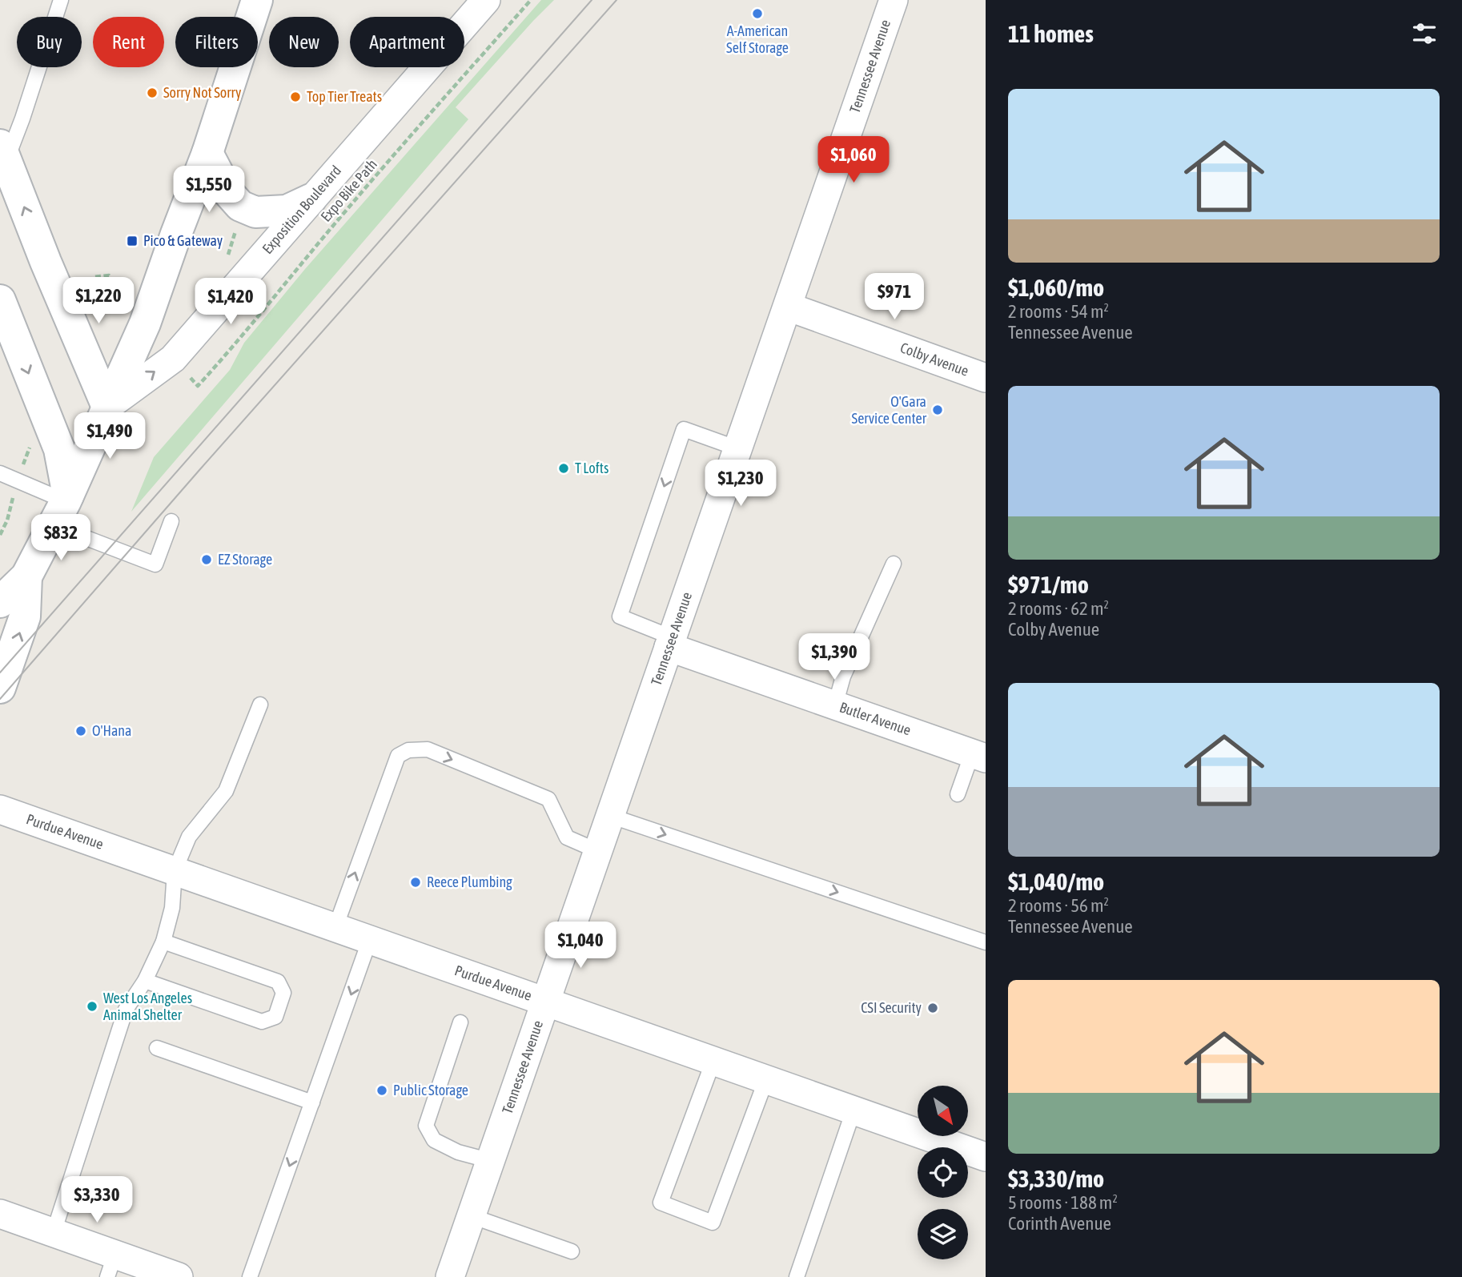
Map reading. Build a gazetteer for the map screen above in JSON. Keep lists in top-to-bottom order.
{
  "streets": {
    "street": [
      "Tennessee Avenue",
      "Exposition Boulevard",
      "Colby Avenue",
      "Butler Avenue",
      "Purdue Avenue"
    ],
    "path": ["Expo Bike Path"]
  },
  "crossings": [
    ["Tennessee Avenue", "Colby Avenue"],
    ["Tennessee Avenue", "Butler Avenue"],
    ["Tennessee Avenue", "Purdue Avenue"]
  ],
  "one_way": ["Exposition Boulevard"],
  "places": {
    "other": [
      "A-American Self Storage",
      "Sorry Not Sorry",
      "Top Tier Treats",
      "O'Gara Service Center",
      "T Lofts",
      "EZ Storage",
      "O'Hana",
      "Reece Plumbing",
      "West Los Angeles Animal Shelter",
      "CSI Security",
      "Public Storage"
    ],
    "transit": ["Pico & Gateway"]
  },
  "north": "bottom right",
  "page": {
    "heading": "11 homes",
    "chip": [
      "Buy",
      "Rent",
      "Filters",
      "New",
      "Apartment"
    ],
    "list": [
      {
        "name": "$1,060/mo",
        "note": "2 rooms · 54 m² · Tennessee Avenue"
      },
      {
        "name": "$971/mo",
        "note": "2 rooms · 62 m² · Colby Avenue"
      },
      {
        "name": "$1,040/mo",
        "note": "2 rooms · 56 m² · Tennessee Avenue"
      },
      {
        "name": "$3,330/mo",
        "note": "5 rooms · 188 m² · Corinth Avenue"
      }
    ],
    "price": [
      "$1,060",
      "$1,550",
      "$971",
      "$1,220",
      "$1,420",
      "$1,490",
      "$1,230",
      "$832",
      "$1,390",
      "$1,040",
      "$3,330"
    ]
  }
}
